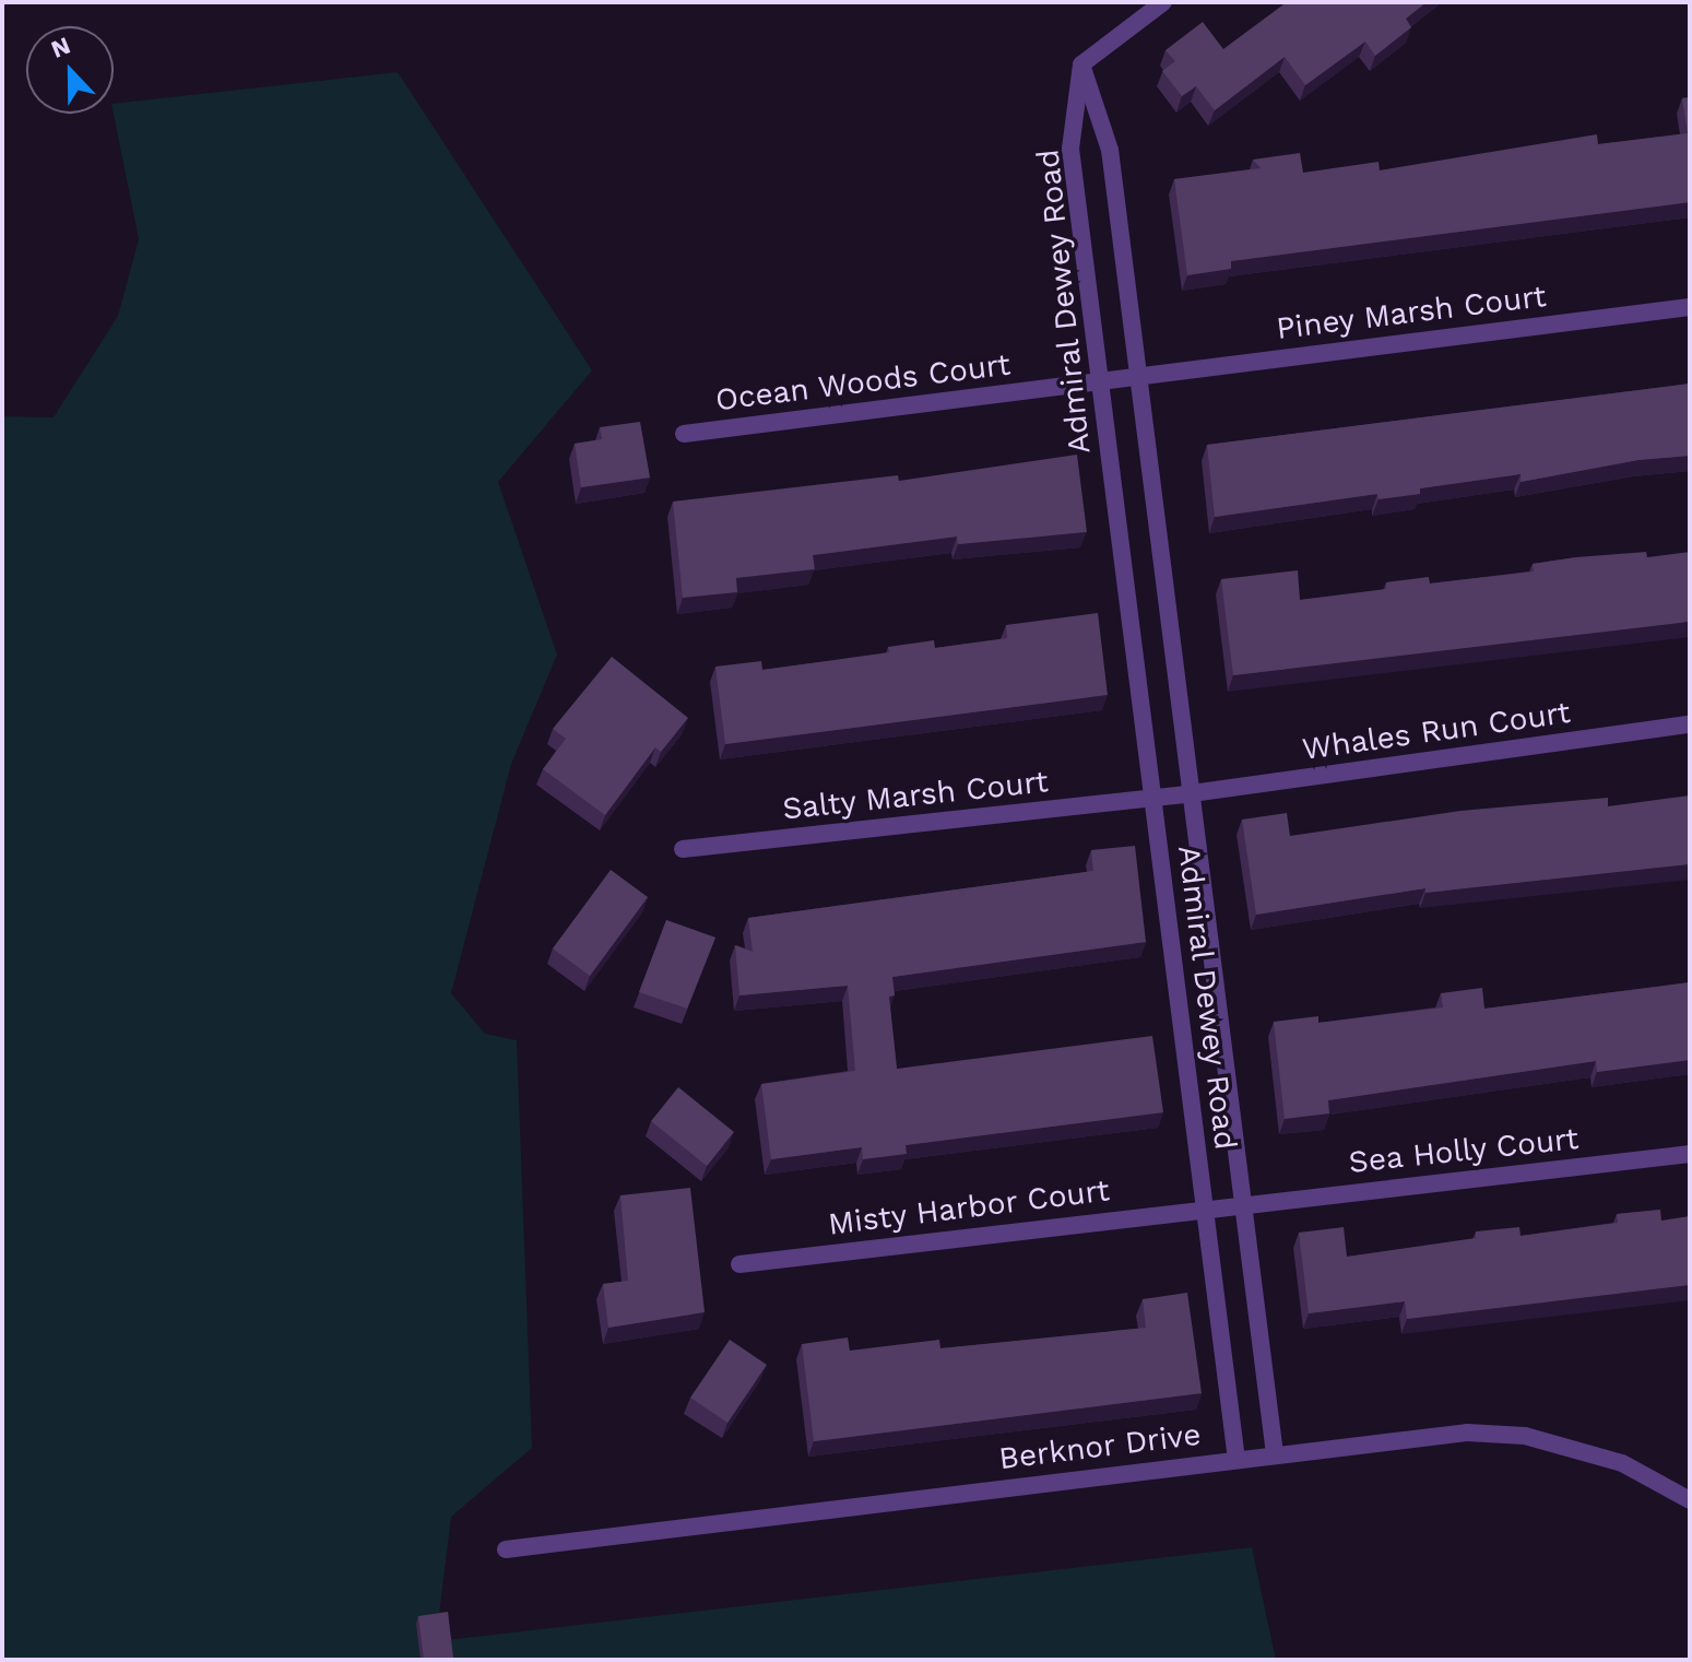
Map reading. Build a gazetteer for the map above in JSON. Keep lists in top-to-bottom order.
{
  "streets": {
    "street": [
      "Admiral Dewey Road",
      "Piney Marsh Court",
      "Ocean Woods Court",
      "Whales Run Court",
      "Salty Marsh Court",
      "Sea Holly Court",
      "Misty Harbor Court",
      "Berknor Drive"
    ]
  },
  "crossings": [
    ["Admiral Dewey Road", "Piney Marsh Court"],
    ["Admiral Dewey Road", "Ocean Woods Court"],
    ["Admiral Dewey Road", "Whales Run Court"],
    ["Admiral Dewey Road", "Salty Marsh Court"],
    ["Admiral Dewey Road", "Sea Holly Court"],
    ["Admiral Dewey Road", "Misty Harbor Court"],
    ["Admiral Dewey Road", "Berknor Drive"],
    ["Piney Marsh Court", "Ocean Woods Court"],
    ["Whales Run Court", "Salty Marsh Court"],
    ["Sea Holly Court", "Misty Harbor Court"]
  ],
  "north": "top"
}
